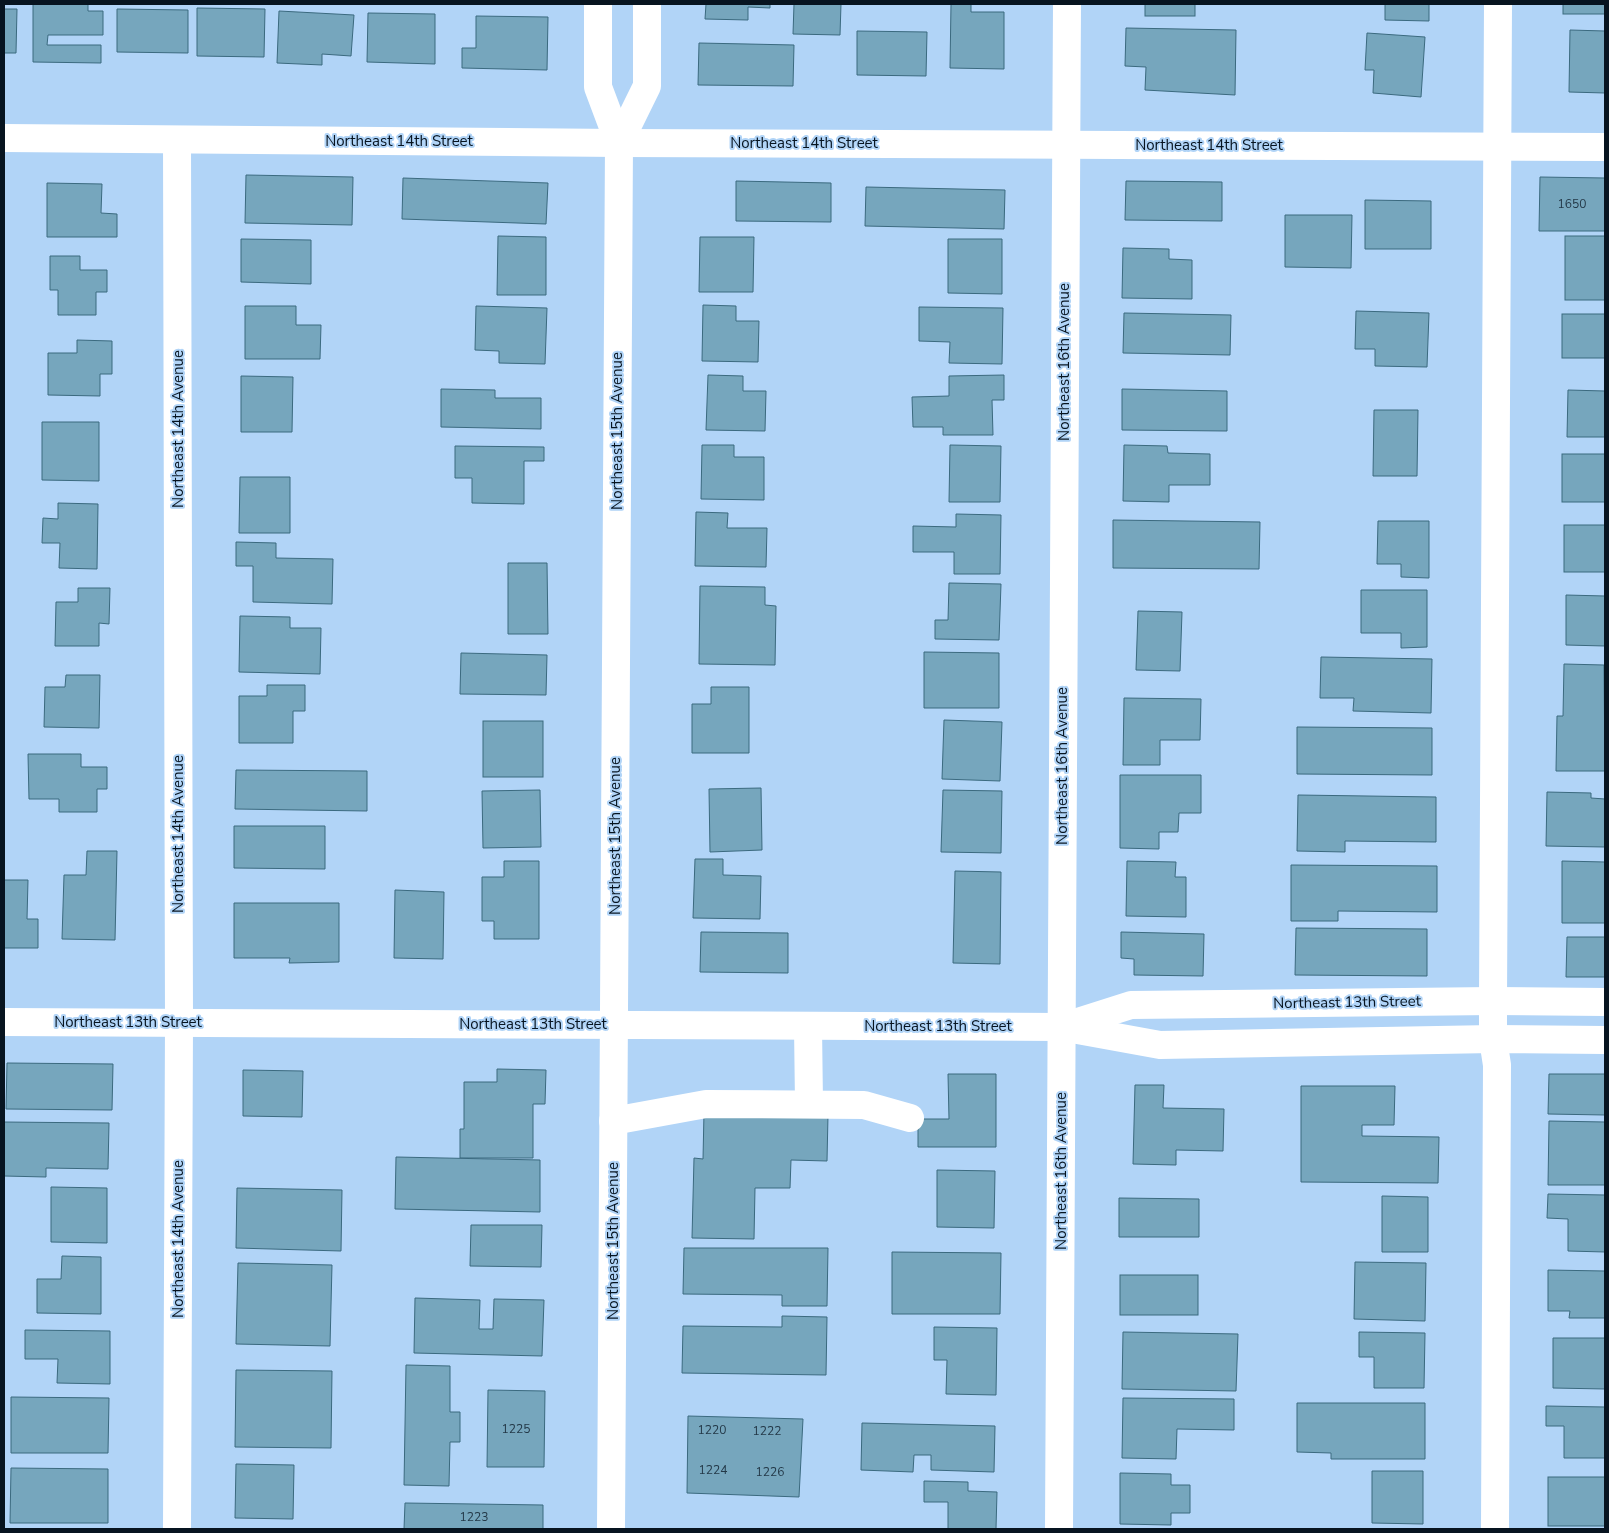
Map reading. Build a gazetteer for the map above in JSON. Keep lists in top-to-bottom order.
{
  "streets": {
    "street": [
      "Northeast 14th Street",
      "Northeast 16th Avenue",
      "Northeast 14th Avenue",
      "Northeast 15th Avenue",
      "Northeast 13th Street"
    ]
  },
  "crossings": [
    ["Northeast 14th Street", "Northeast 16th Avenue"],
    ["Northeast 14th Street", "Northeast 14th Avenue"],
    ["Northeast 14th Street", "Northeast 15th Avenue"],
    ["Northeast 16th Avenue", "Northeast 13th Street"],
    ["Northeast 14th Avenue", "Northeast 13th Street"],
    ["Northeast 15th Avenue", "Northeast 13th Street"]
  ],
  "house_numbers": [
    "1650",
    "1225",
    "1220",
    "1222",
    "1224",
    "1226",
    "1223"
  ]
}
